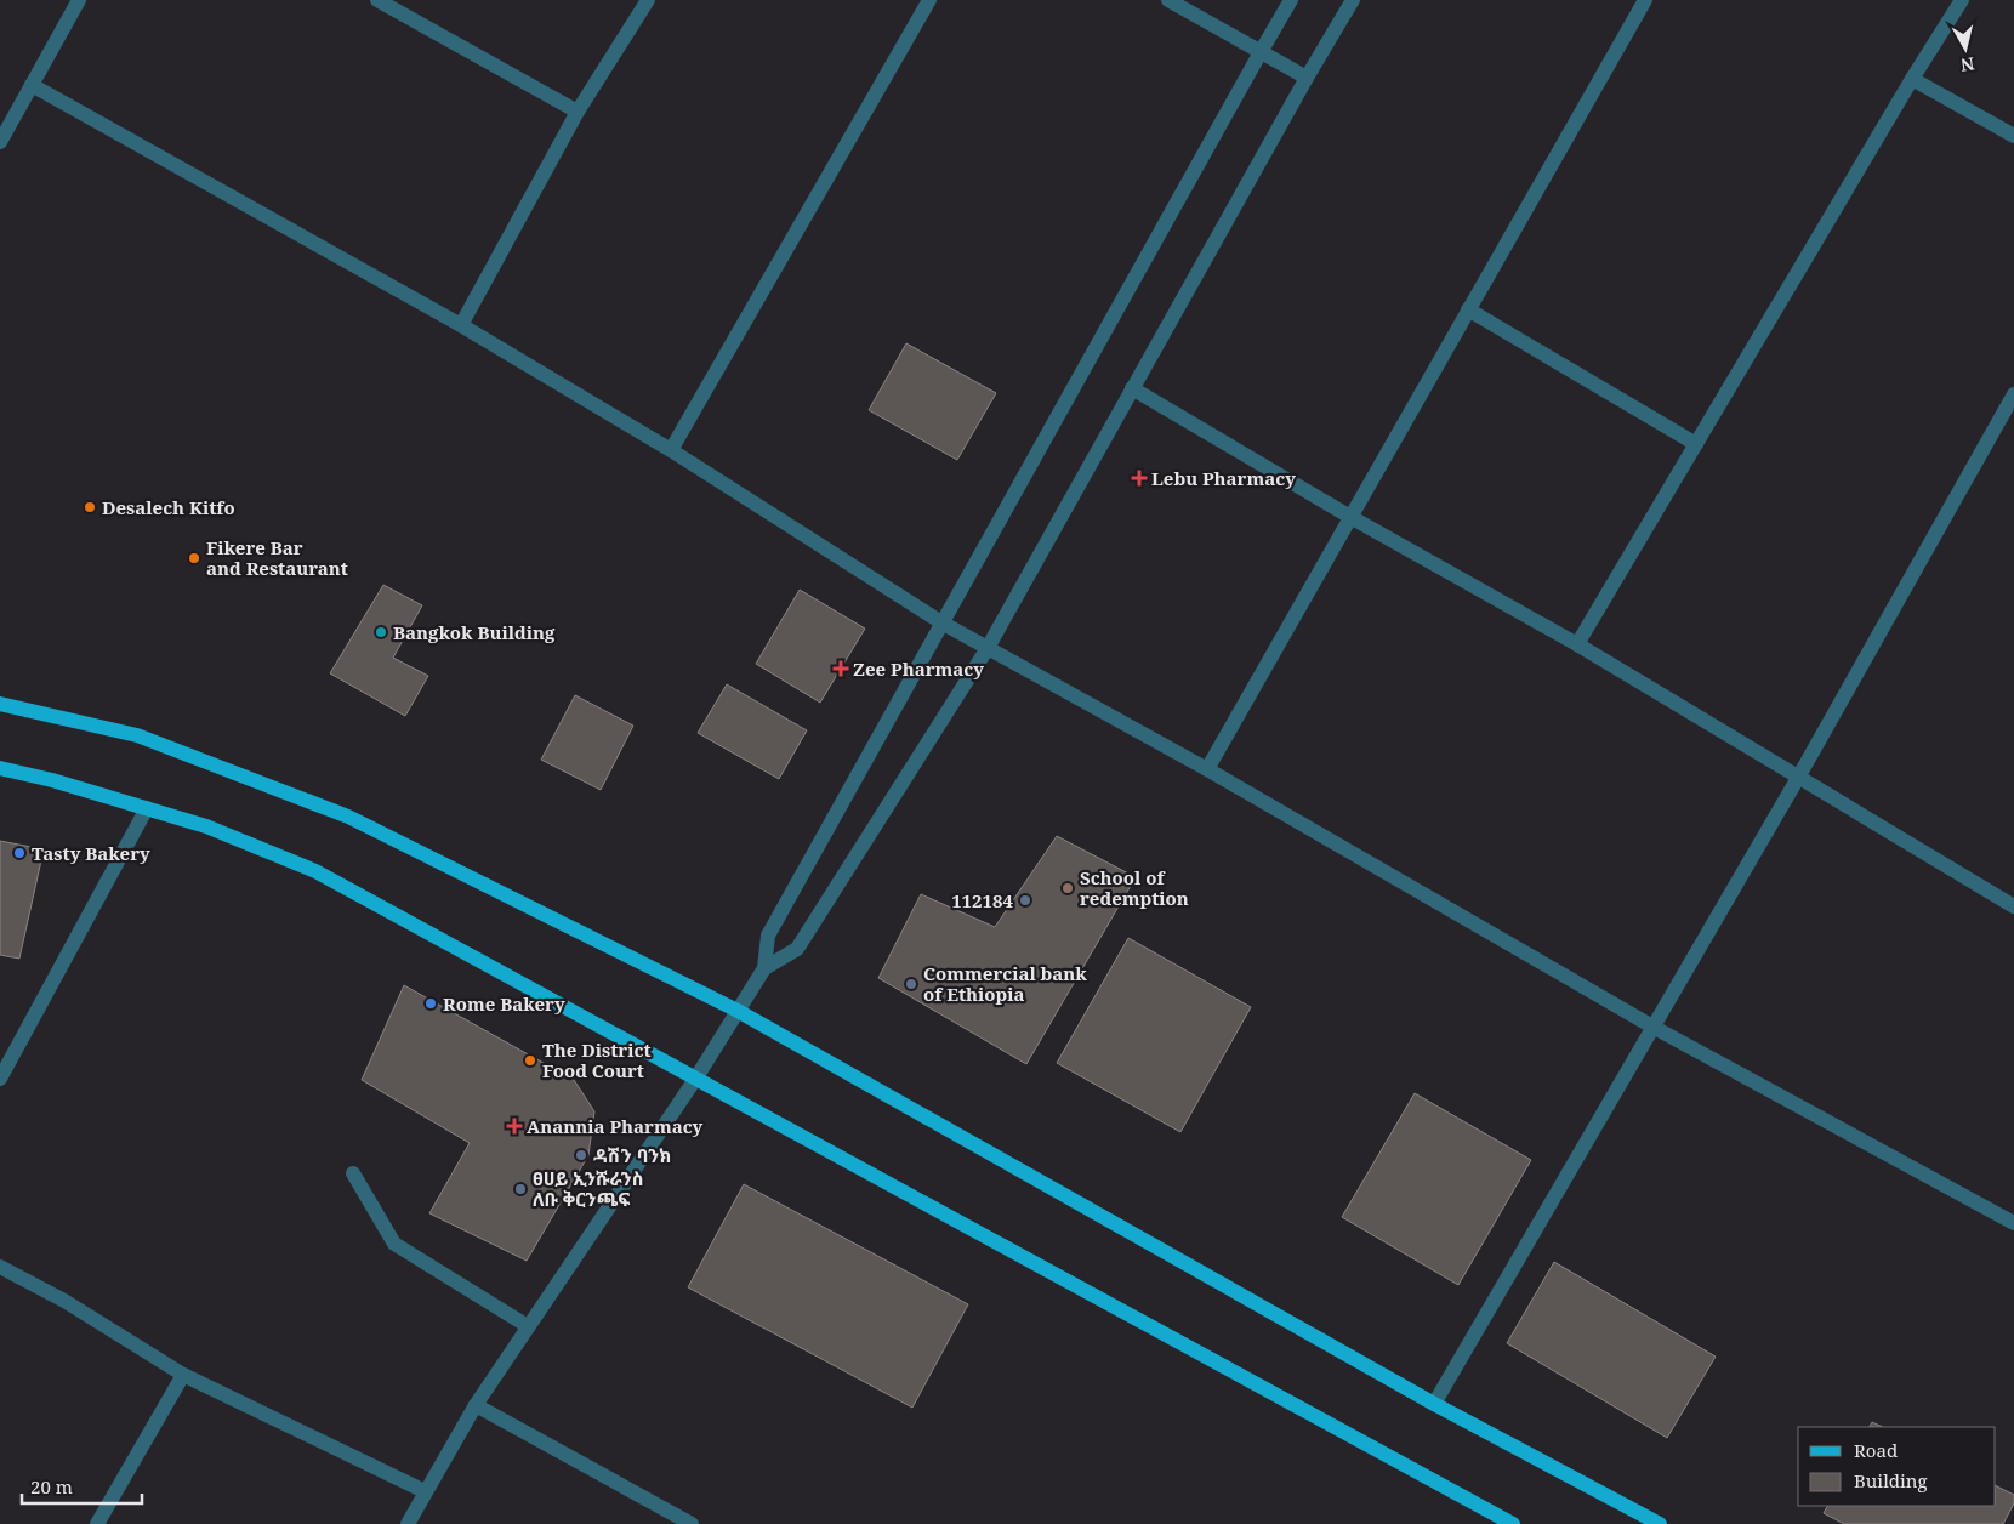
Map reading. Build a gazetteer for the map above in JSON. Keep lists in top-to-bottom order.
{
  "places": {
    "health": ["Lebu Pharmacy", "Zee Pharmacy", "Anannia Pharmacy"],
    "other": [
      "Desalech Kitfo",
      "Fikere Bar and Restaurant",
      "Bangkok Building",
      "Tasty Bakery",
      "School of redemption",
      "112184",
      "Commercial bank of Ethiopia",
      "Rome Bakery",
      "The District Food Court",
      "ዳሽን ባንክ",
      "ፀሀይ ኢንሹራንስ ለቡ ቅርንጫፍ"
    ]
  },
  "legend": ["Road", "Building"],
  "scale_bar": "20 m",
  "north": "bottom"
}
